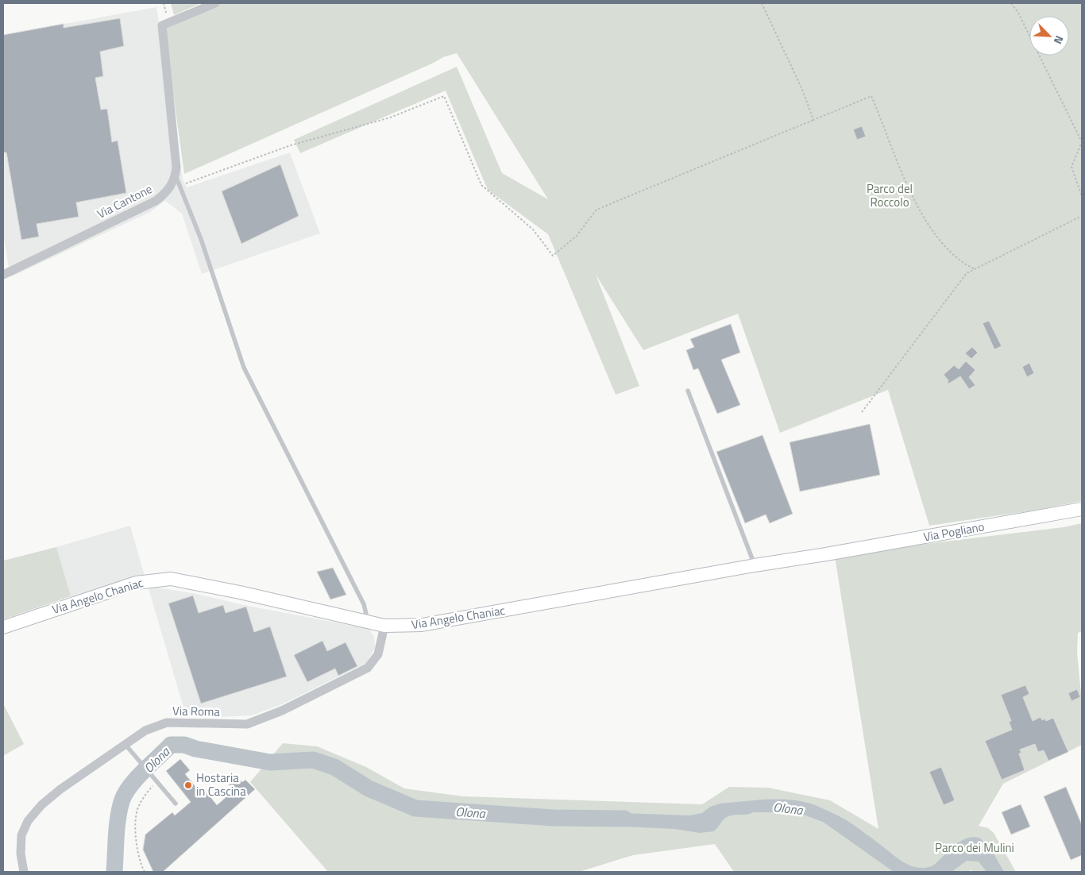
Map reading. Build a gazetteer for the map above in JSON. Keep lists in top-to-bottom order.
{
  "streets": {
    "street": [
      "Via Cantone",
      "Via Pogliano",
      "Via Angelo Chaniac",
      "Via Roma"
    ]
  },
  "crossings": [
    ["Via Pogliano", "Via Angelo Chaniac"],
    ["Via Angelo Chaniac", "Via Roma"]
  ],
  "water": ["Olona"],
  "parks": ["Parco del Roccolo", "Parco dei Mulini"],
  "places": ["Hostaria in Cascina"],
  "north": "bottom right"
}
